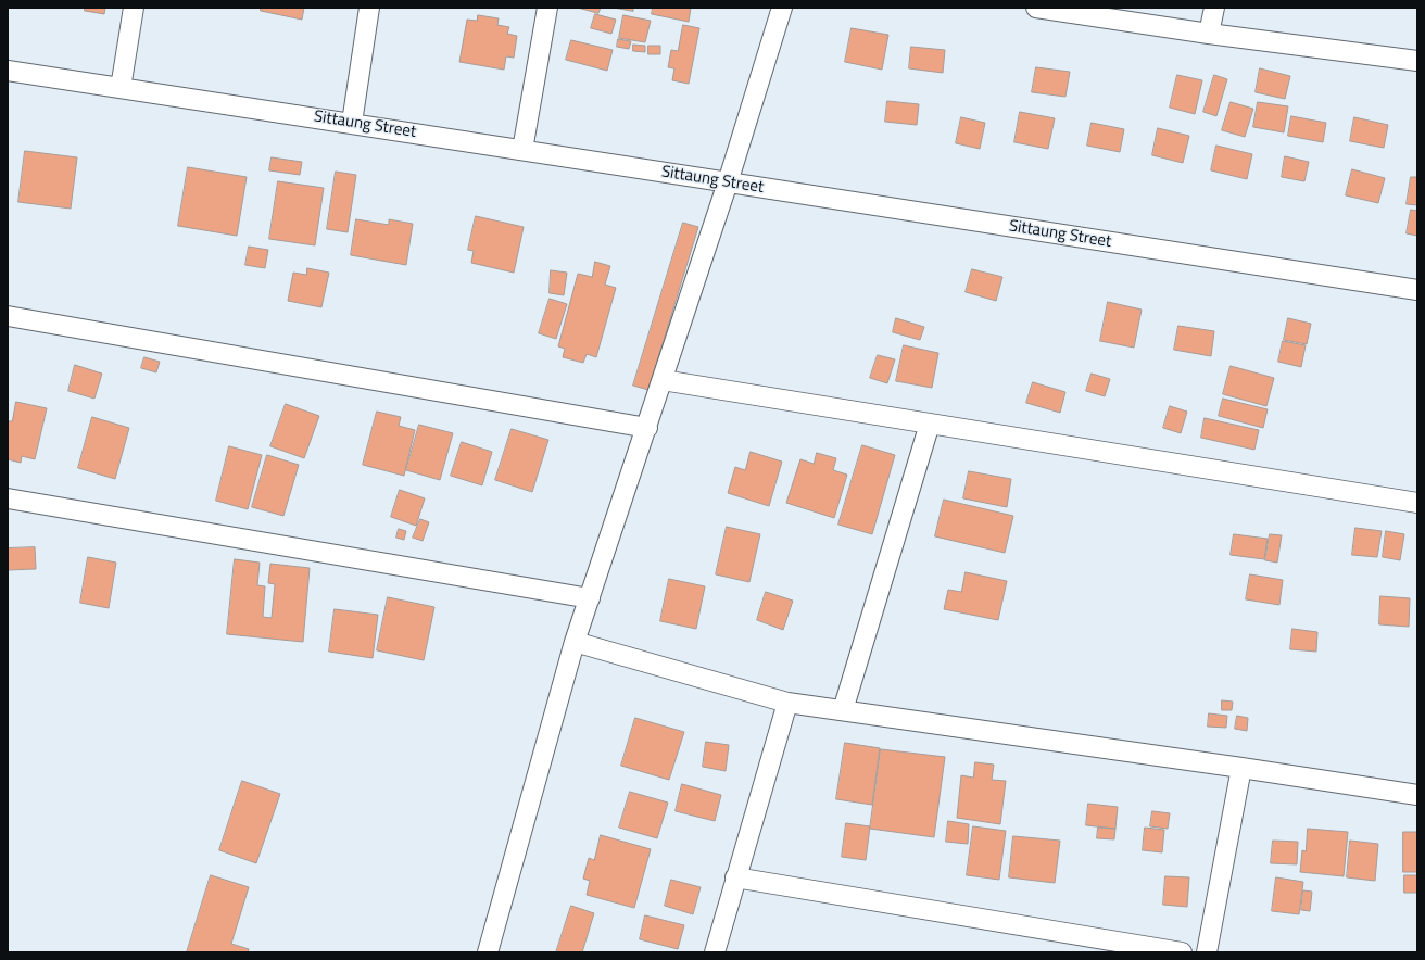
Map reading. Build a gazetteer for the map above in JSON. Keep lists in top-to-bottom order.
{
  "streets": {
    "street": ["Sittaung Street"]
  }
}
